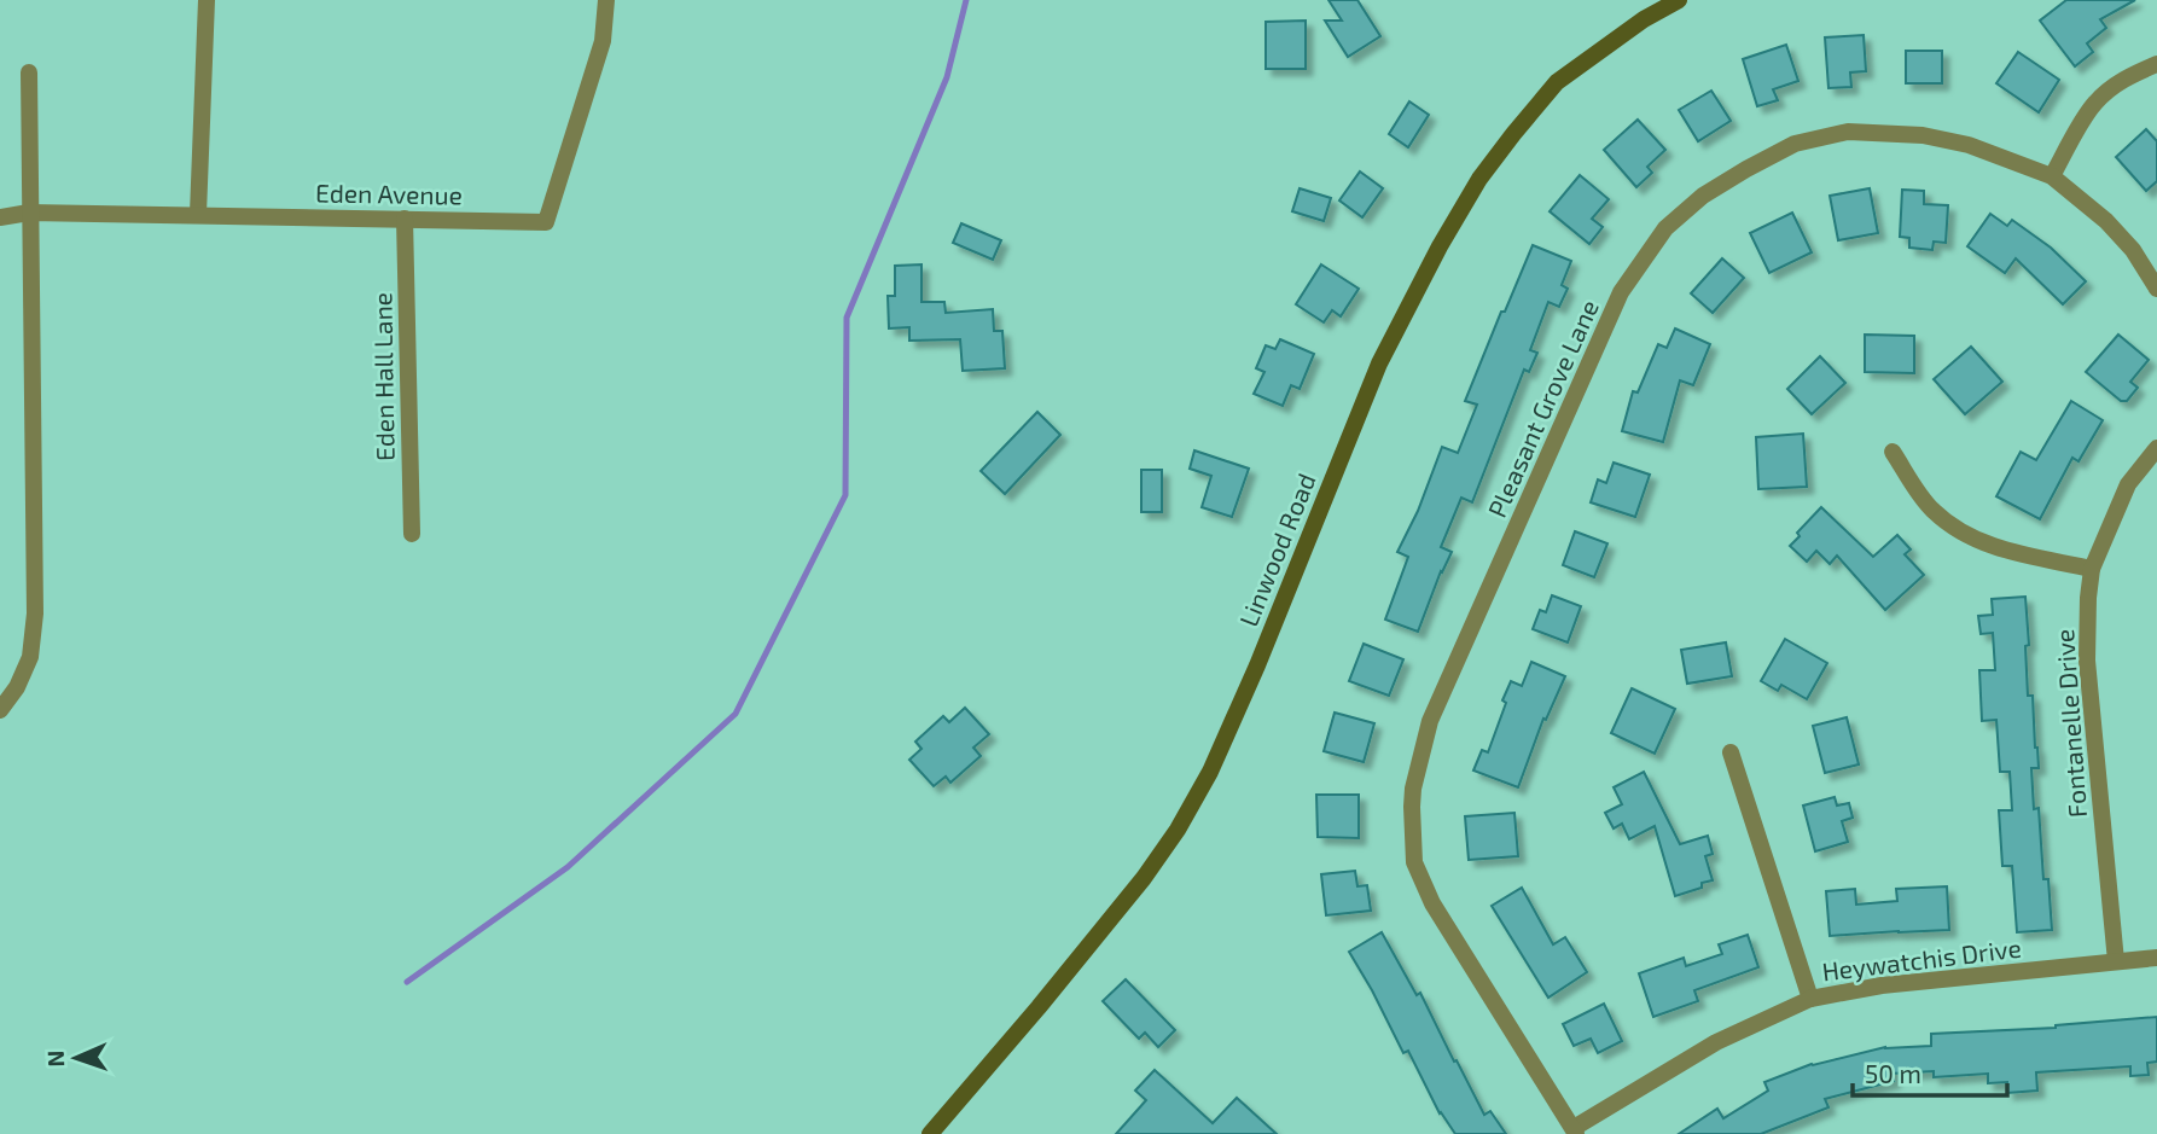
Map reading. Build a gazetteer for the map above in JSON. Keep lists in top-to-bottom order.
{
  "streets": {
    "street": [
      "Eden Avenue",
      "Eden Hall Lane",
      "Pleasant Grove Lane",
      "Linwood Road",
      "Fontanelle Drive",
      "Heywatchis Drive"
    ]
  },
  "crossings": [
    ["Eden Avenue", "Eden Hall Lane"],
    ["Pleasant Grove Lane", "Heywatchis Drive"],
    ["Fontanelle Drive", "Heywatchis Drive"]
  ],
  "scale_bar": "50 m",
  "north": "left"
}
